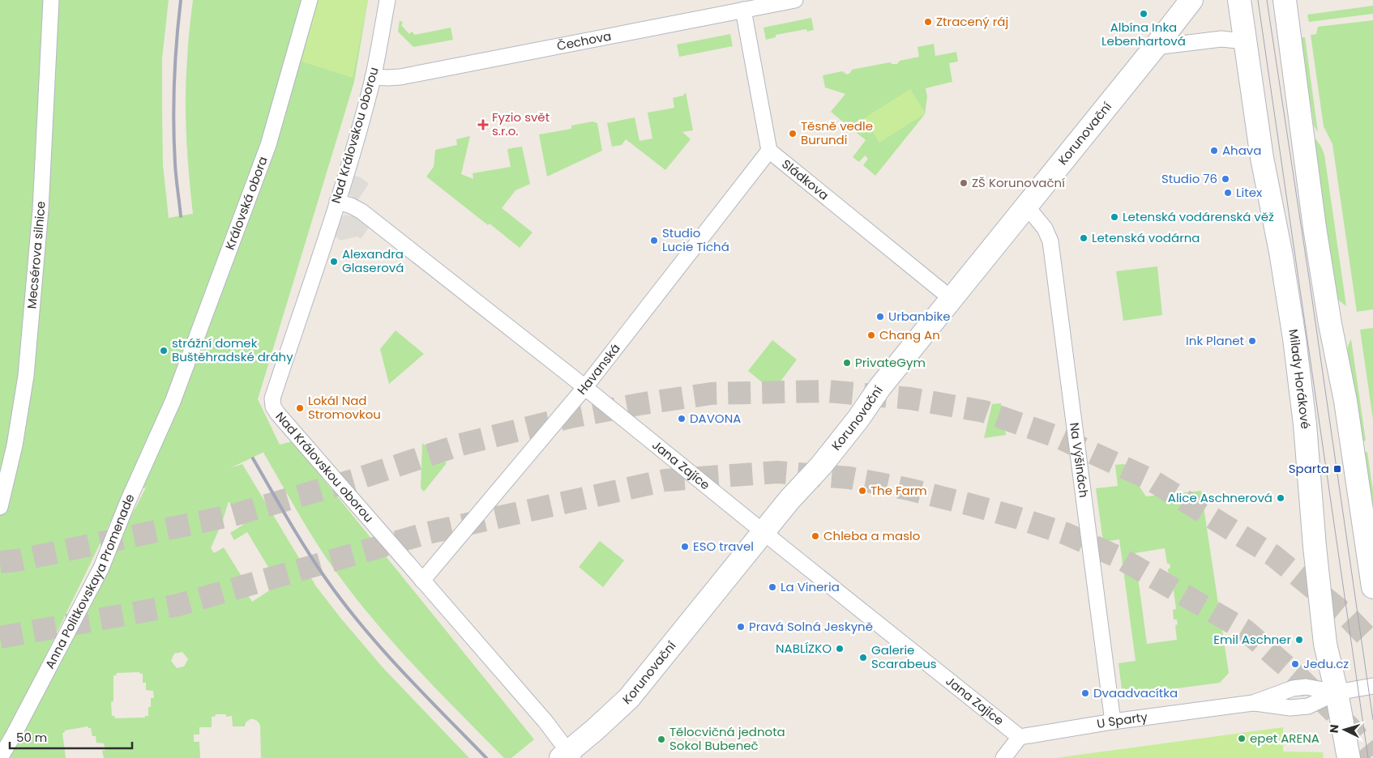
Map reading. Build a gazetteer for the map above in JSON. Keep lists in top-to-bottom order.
{
  "streets": {
    "main road": ["Korunovační", "Milady Horákové"],
    "street": [
      "Čechova",
      "Nad Královskou oborou",
      "Sládkova",
      "Královská obora",
      "Mecsérova silnice",
      "Havanská",
      "Na Výšinách",
      "Jana Zajíce",
      "Anna Politkovskaya Promenade",
      "U Sparty"
    ]
  },
  "crossings": [
    ["Čechova", "Nad Královskou oborou"],
    ["Čechova", "Sládkova"],
    ["Korunovační", "Nad Královskou oborou"],
    ["Korunovační", "Sládkova"],
    ["Korunovační", "Na Výšinách"],
    ["Korunovační", "Jana Zajíce"],
    ["Nad Královskou oborou", "Havanská"],
    ["Nad Královskou oborou", "Jana Zajíce"],
    ["Sládkova", "Havanská"],
    ["Královská obora", "Anna Politkovskaya Promenade"],
    ["Havanská", "Jana Zajíce"],
    ["Milady Horákové", "U Sparty"],
    ["Na Výšinách", "U Sparty"],
    ["Jana Zajíce", "U Sparty"]
  ],
  "places": {
    "other": [
      "Albína Inka Lebenhartová",
      "Ztracený ráj",
      "Těsně vedle Burundi",
      "Ahava",
      "Studio 76",
      "ZŠ Korunovační",
      "Litex",
      "Letenská vodárenská věž",
      "Letenská vodárna",
      "Studio Lucie Tichá",
      "Alexandra Glaserová",
      "Urbanbike",
      "Chang An",
      "Ink Planet",
      "strážní domek Buštěhradské dráhy",
      "PrivateGym",
      "Lokál Nad Stromovkou",
      "DAVONA",
      "The Farm",
      "Alice Aschnerová",
      "Chleba a maslo",
      "ESO travel",
      "La Vineria",
      "Pravá Solná Jeskyně",
      "Emil Aschner",
      "NABLÍZKO",
      "Galerie Scarabeus",
      "Jedu.cz",
      "Dvaadvacítka",
      "epet ARENA",
      "Tělocvičná jednota Sokol Bubeneč"
    ],
    "health": ["Fyzio svět s.r.o."],
    "transit": ["Sparta"]
  },
  "scale_bar": "50 m",
  "north": "left"
}
